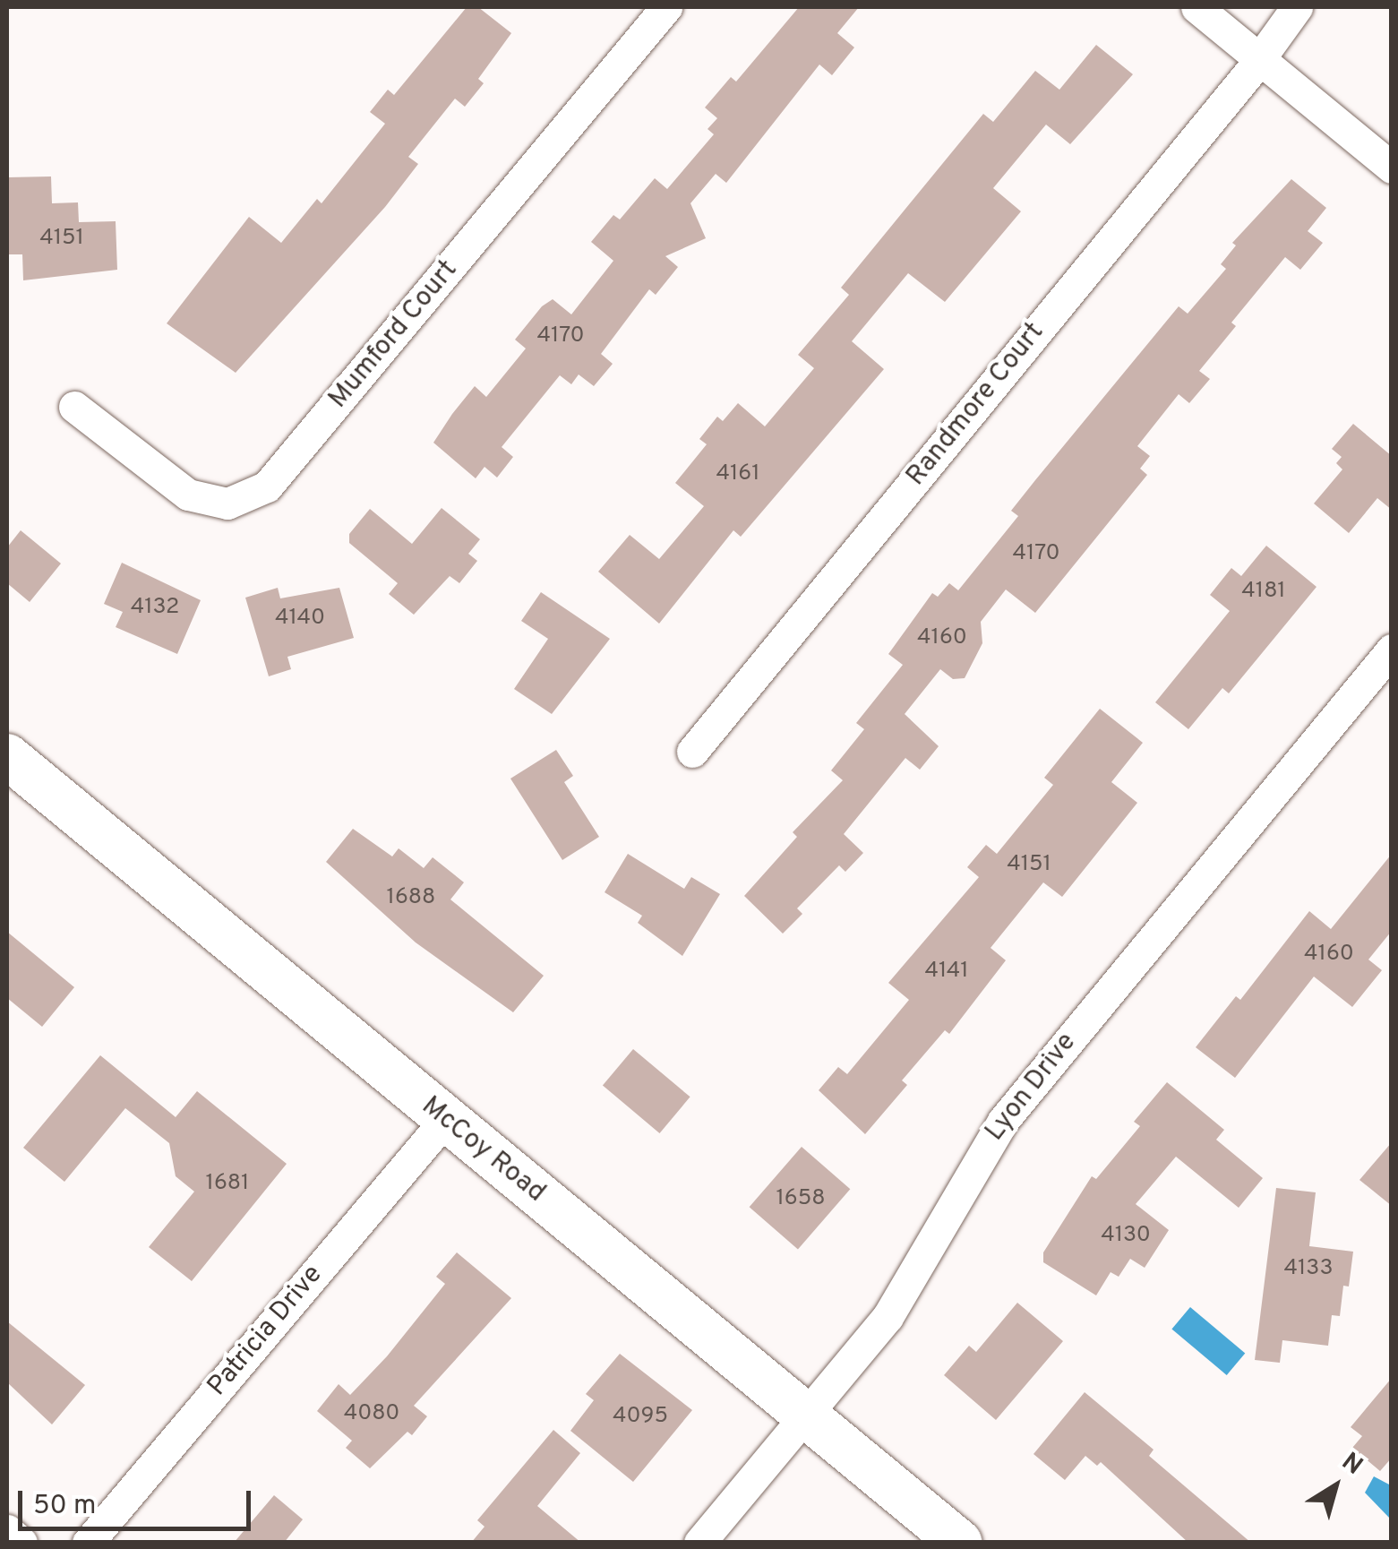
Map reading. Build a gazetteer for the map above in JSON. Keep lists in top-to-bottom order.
{
  "streets": {
    "main road": ["McCoy Road"],
    "street": [
      "Mumford Court",
      "Randmore Court",
      "Lyon Drive",
      "Patricia Drive"
    ]
  },
  "crossings": [
    ["Lyon Drive", "McCoy Road"],
    ["McCoy Road", "Patricia Drive"]
  ],
  "house_numbers": [
    "4151",
    "4170",
    "4161",
    "4170",
    "4181",
    "4132",
    "4140",
    "4160",
    "4151",
    "1688",
    "4160",
    "4141",
    "1681",
    "1658",
    "4130",
    "4133",
    "4080",
    "4095"
  ],
  "scale_bar": "50 m",
  "north": "top right"
}
